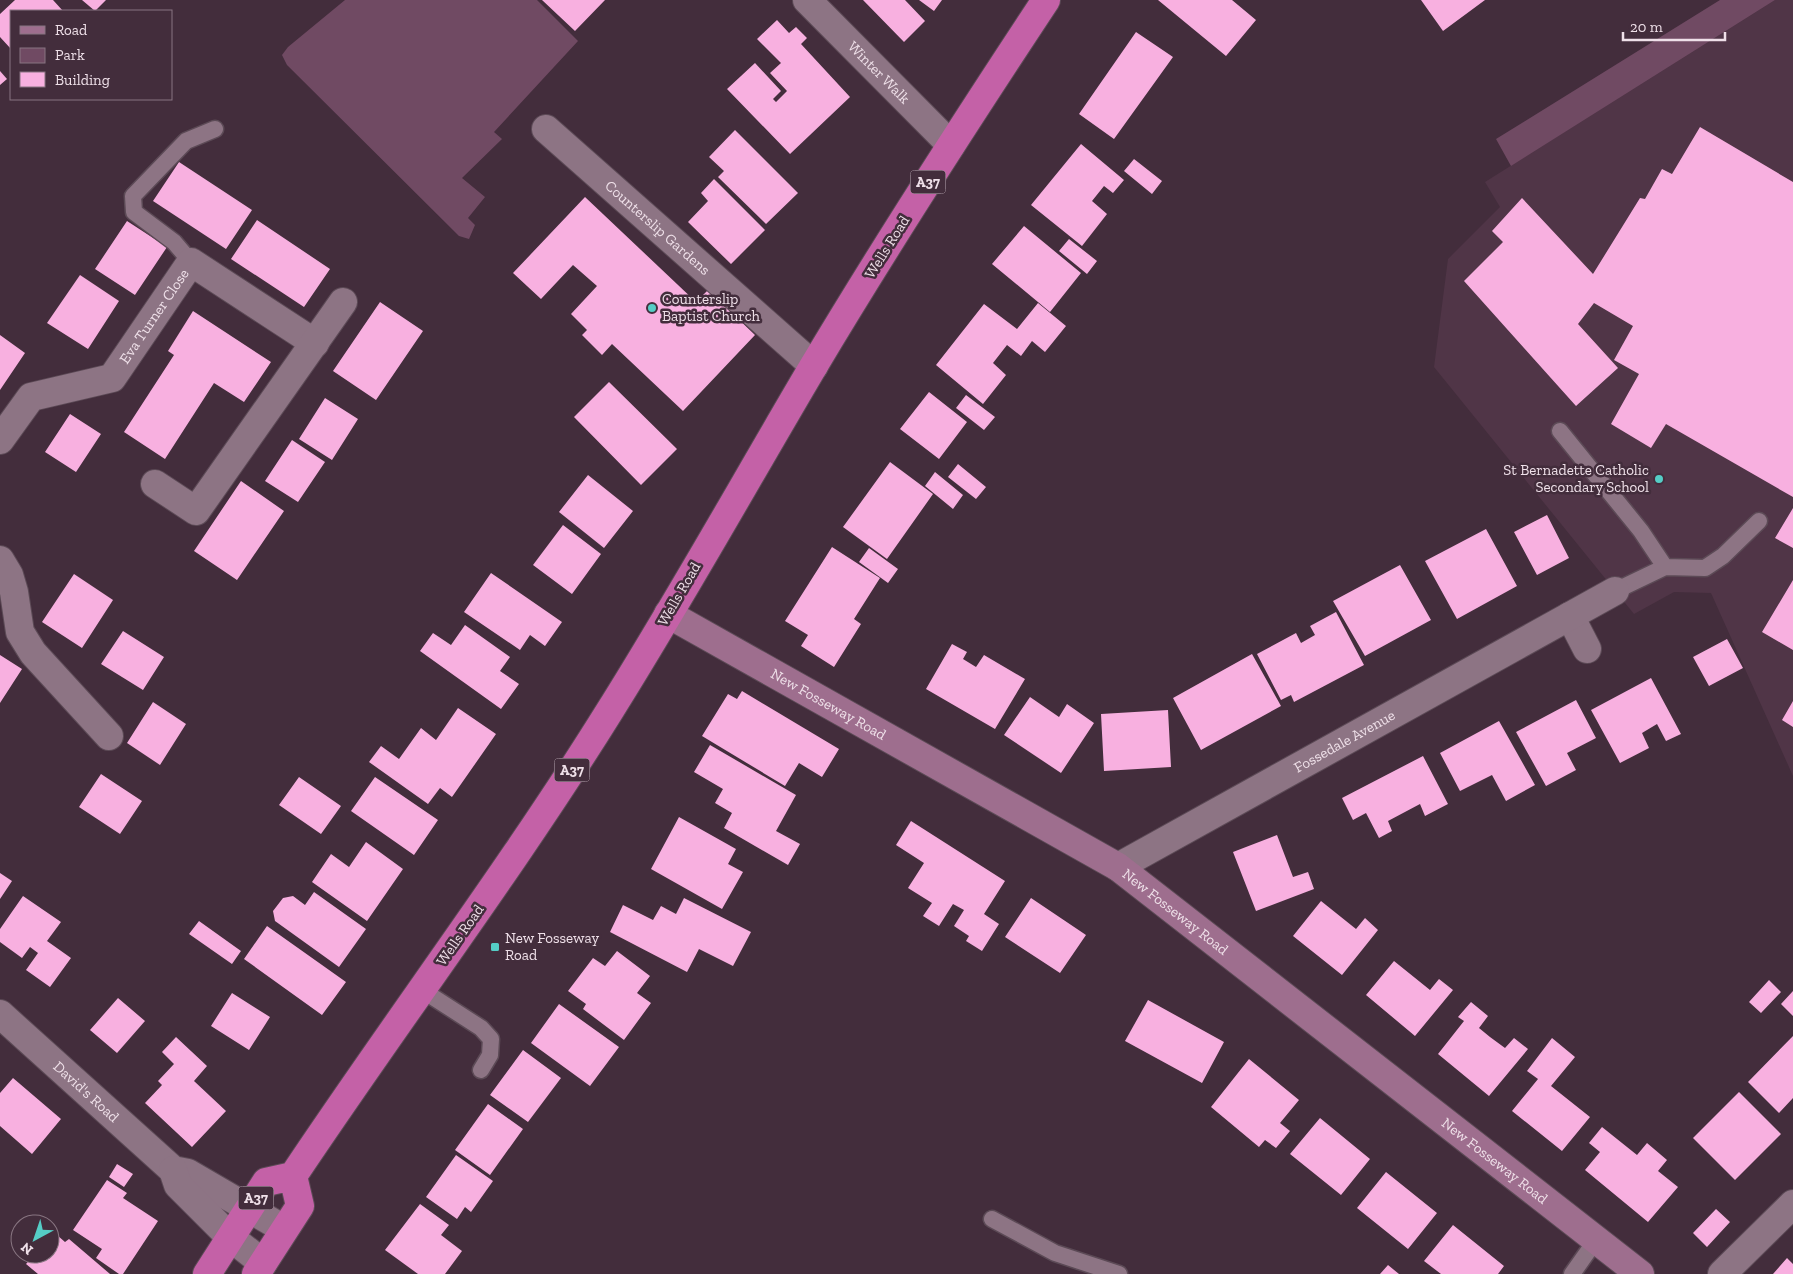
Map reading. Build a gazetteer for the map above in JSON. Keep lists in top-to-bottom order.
{
  "streets": {
    "highway": ["A37", "Wells Road"],
    "street": [
      "Winter Walk",
      "Counterslip Gardens",
      "Eva Turner Close",
      "New Fosseway Road",
      "Fossedale Avenue",
      "David's Road"
    ]
  },
  "crossings": [
    ["Winter Walk", "Wells Road"],
    ["A37", "Wells Road"],
    ["A37", "David's Road"],
    ["Counterslip Gardens", "Wells Road"],
    ["Wells Road", "New Fosseway Road"],
    ["New Fosseway Road", "Fossedale Avenue"]
  ],
  "places": {
    "other": ["Counterslip Baptist Church", "St Bernadette Catholic Secondary School"],
    "transit": ["New Fosseway Road"]
  },
  "legend": ["Road", "Park", "Building"],
  "scale_bar": "20 m",
  "north": "bottom left"
}
